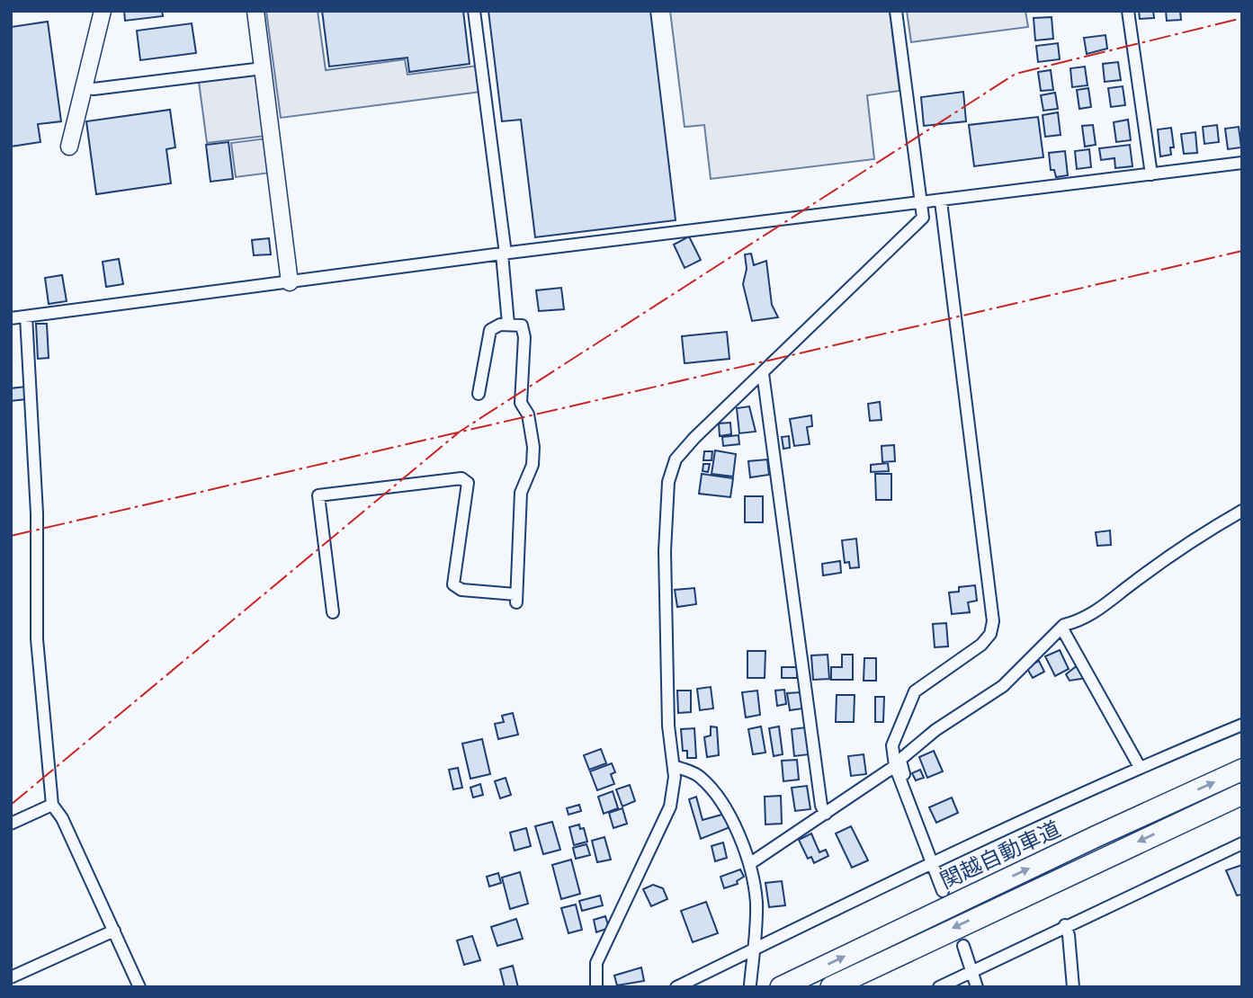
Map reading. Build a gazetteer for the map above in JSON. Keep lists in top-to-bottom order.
{
  "streets": {
    "highway": ["関越自動車道"]
  }
}
